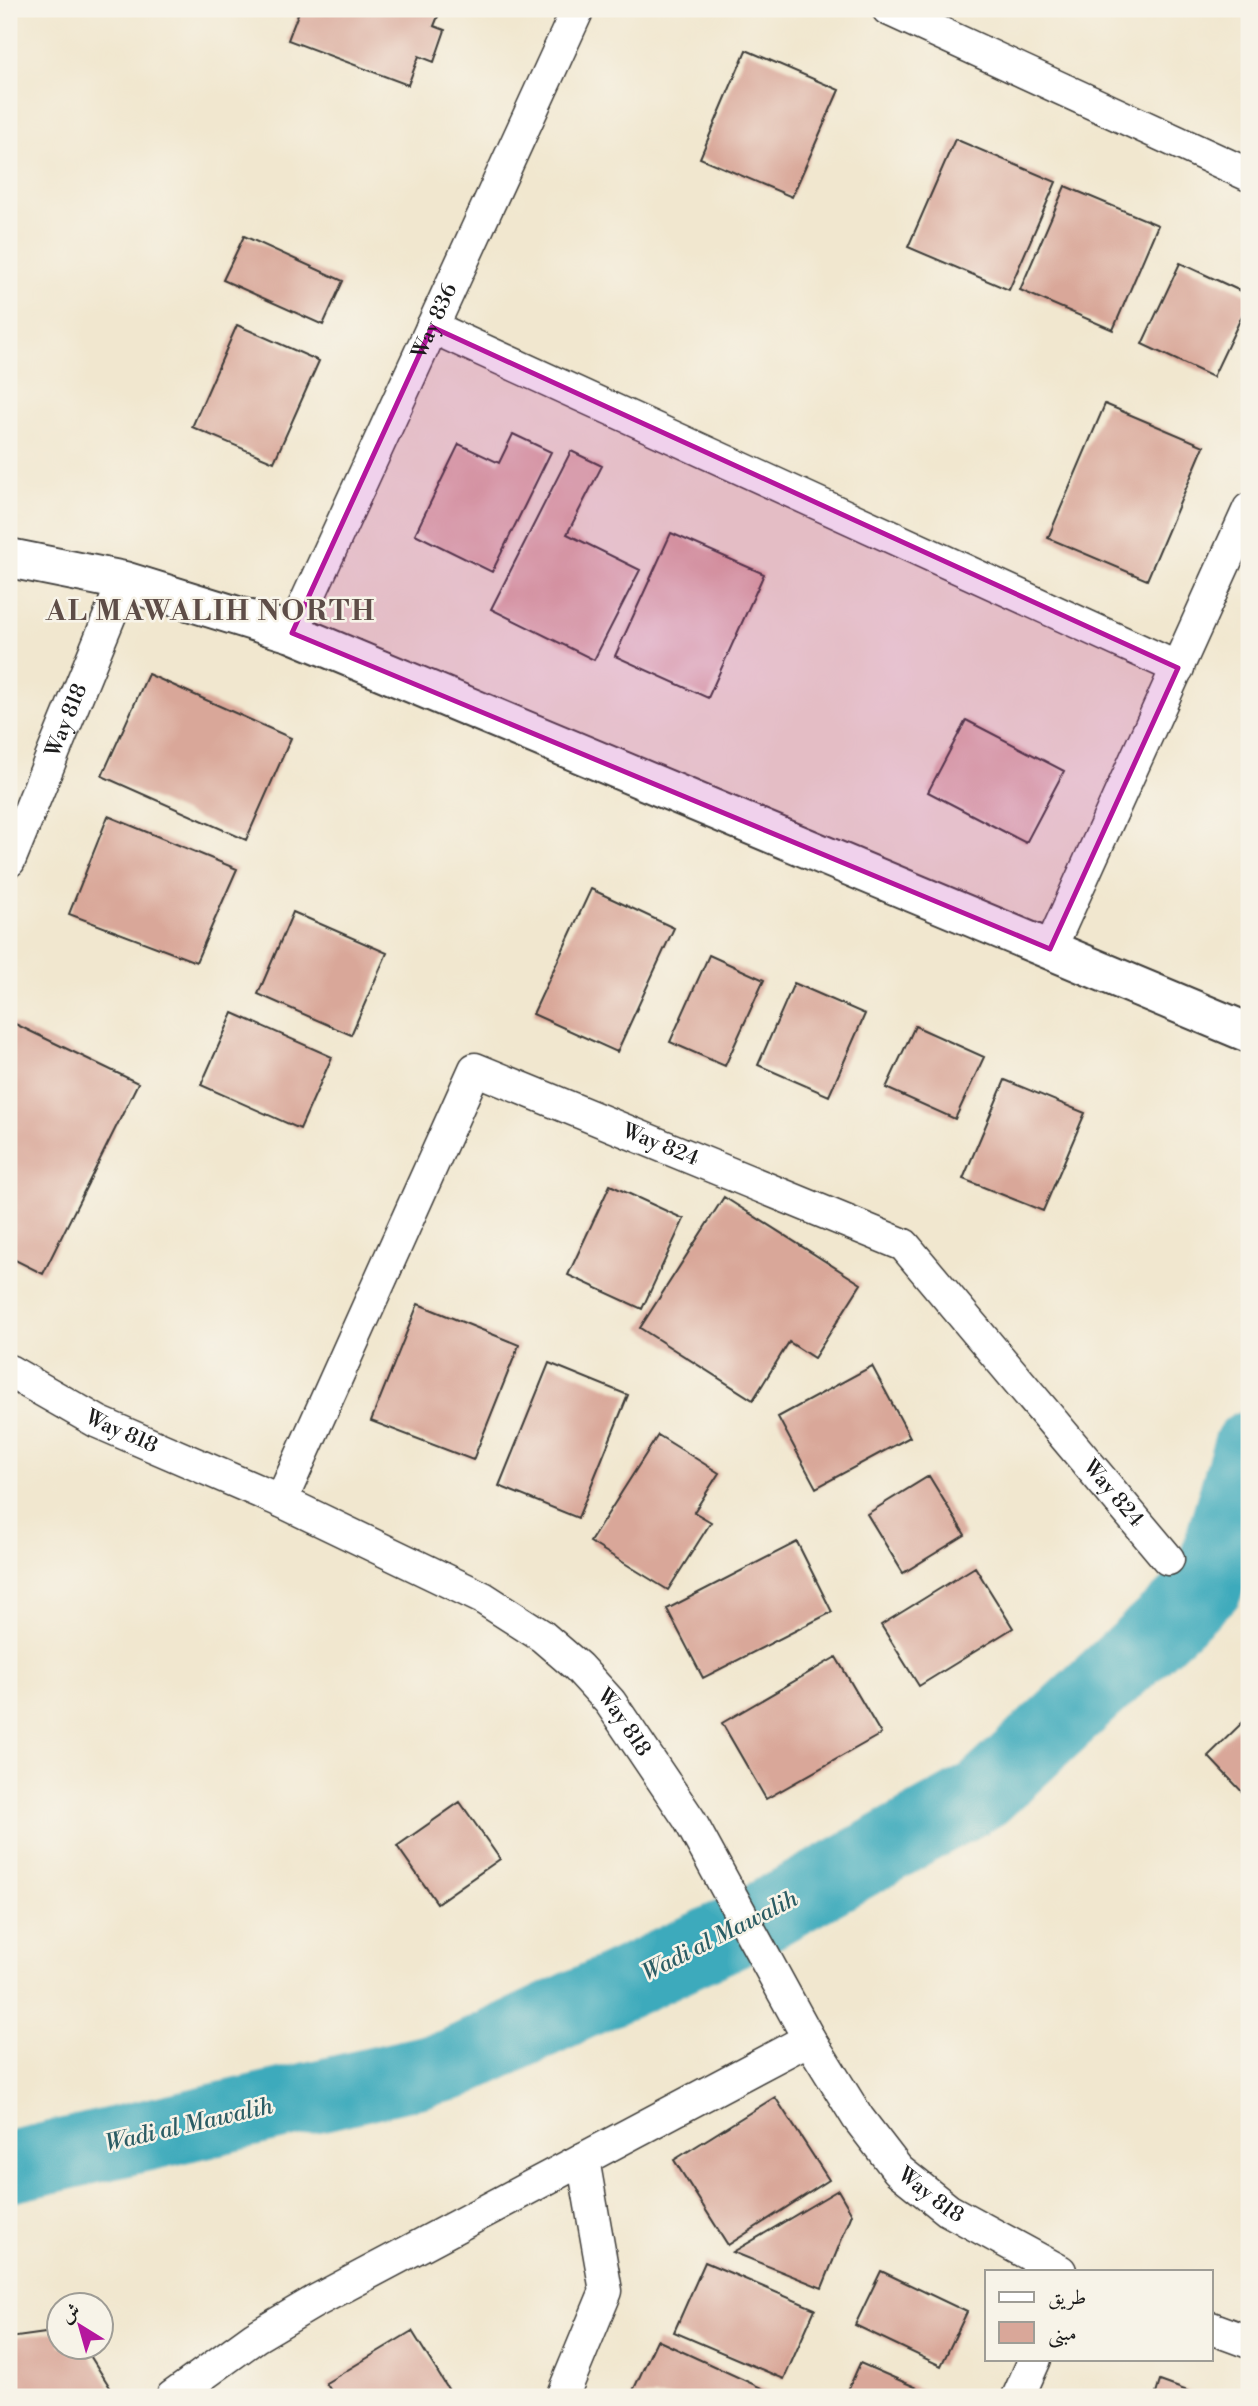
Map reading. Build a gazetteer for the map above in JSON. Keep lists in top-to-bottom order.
{
  "streets": {
    "street": ["Way 836", "Way 818", "Way 824"]
  },
  "crossings": [
    ["Way 818", "Way 824"]
  ],
  "districts": ["AL MAWALIH NORTH"],
  "water": ["Wadi al Mawalih"],
  "legend": ["طريق", "مبنى"],
  "north": "top left"
}
